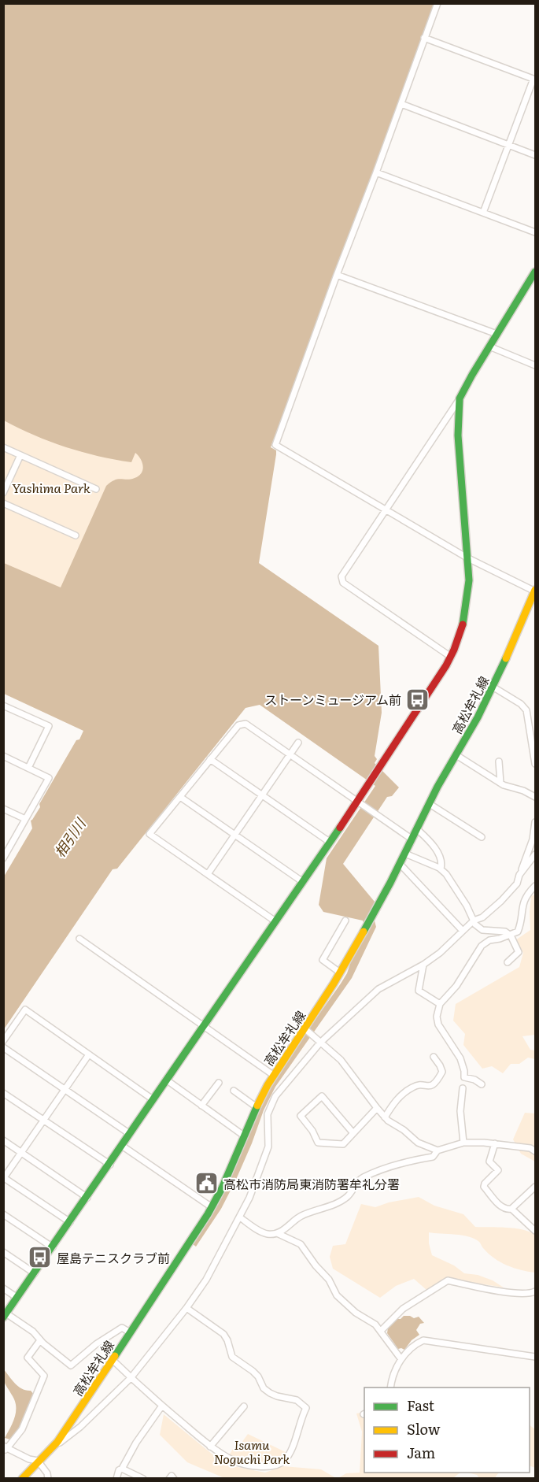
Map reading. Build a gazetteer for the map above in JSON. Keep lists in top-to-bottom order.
{
  "streets": {
    "street": ["高松牟礼線"]
  },
  "water": ["相引川"],
  "parks": ["Yashima Park", "Isamu Noguchi Park"],
  "places": {
    "bus stop": ["ストーンミュージアム前", "屋島テニスクラブ前"],
    "public building": ["高松市消防局東消防署牟礼分署"]
  },
  "legend": ["Fast", "Slow", "Jam"]
}
